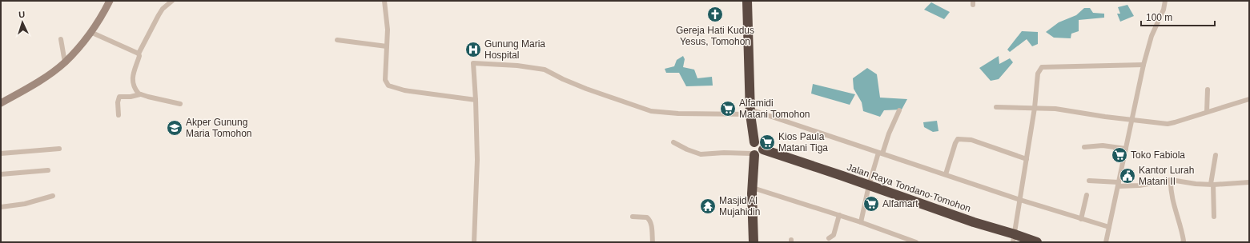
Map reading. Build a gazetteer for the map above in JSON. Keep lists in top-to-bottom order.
{
  "streets": {
    "highway": ["Jalan Raya Tondano-Tomohon"]
  },
  "places": {
    "church": ["Gereja Hati Kudus Yesus, Tomohon"],
    "hospital": ["Gunung Maria Hospital"],
    "supermarket": [
      "Alfamidi Matani Tomohon",
      "Kios Paula Matani Tiga",
      "Toko Fabiola",
      "Alfamart"
    ],
    "school or university": ["Akper Gunung Maria Tomohon"],
    "public building": ["Kantor Lurah Matani II"],
    "temple": ["Masjid Al Mujahidin"]
  },
  "scale_bar": "100 m",
  "north": "top"
}
